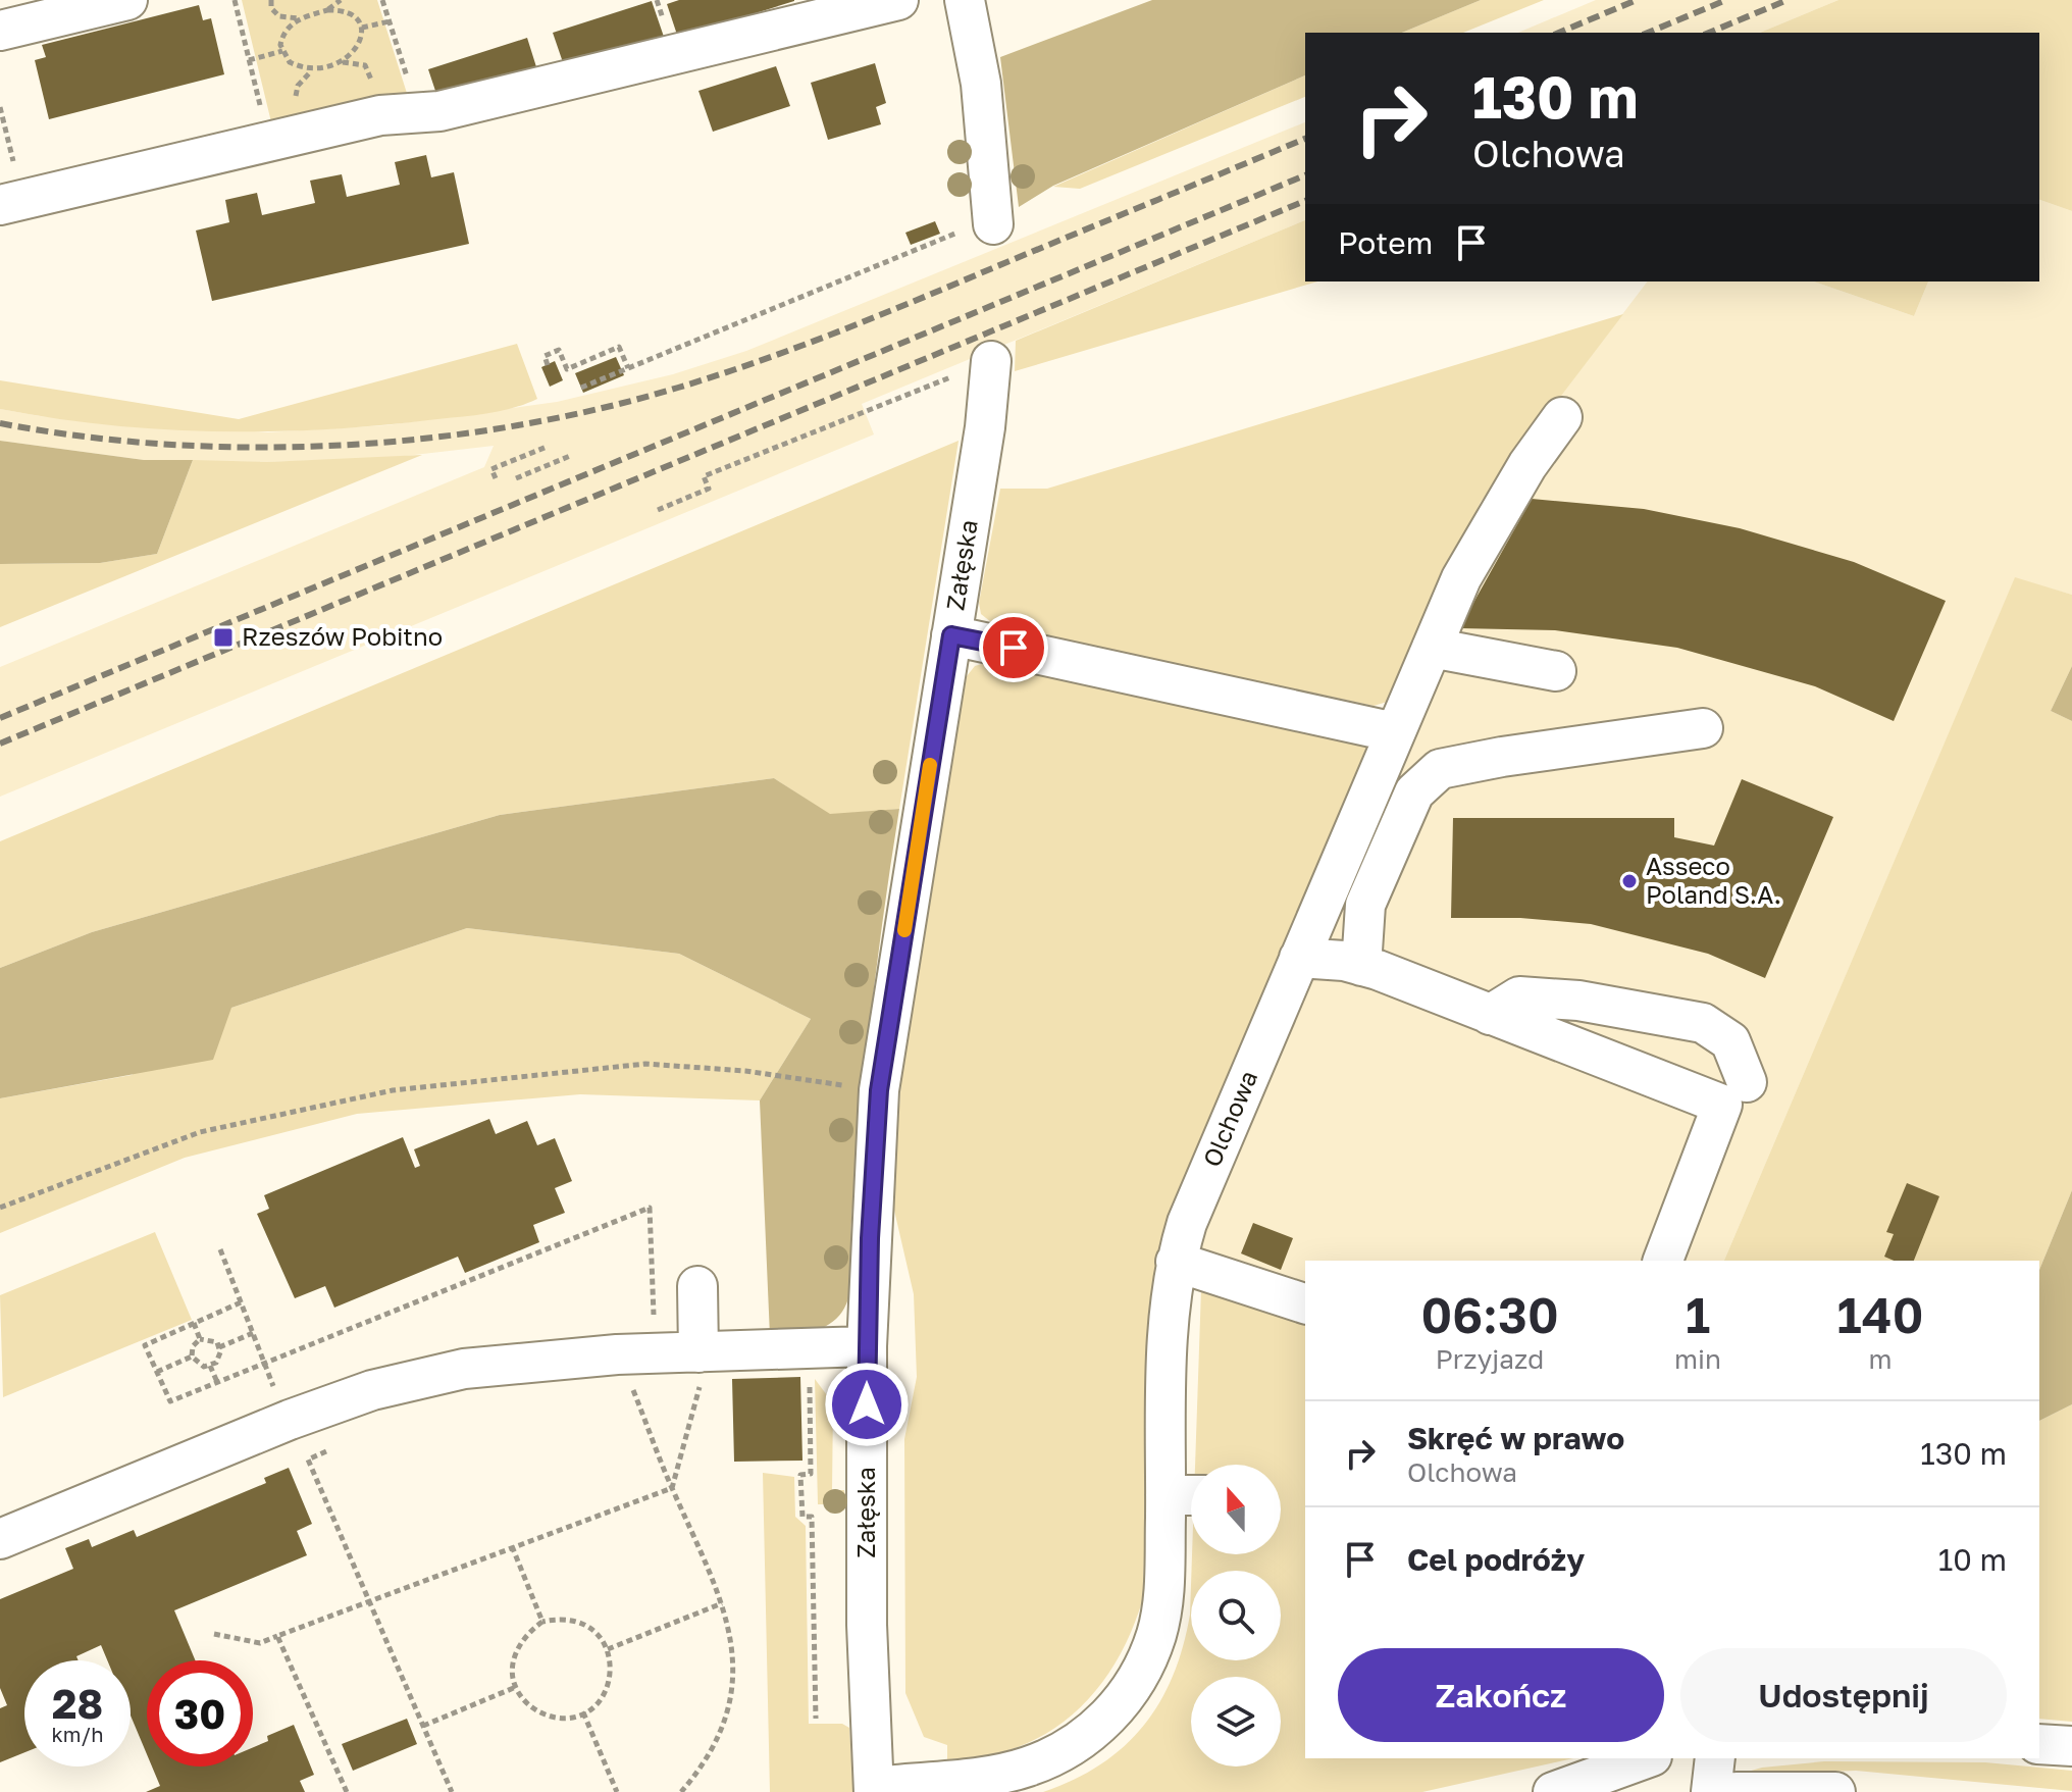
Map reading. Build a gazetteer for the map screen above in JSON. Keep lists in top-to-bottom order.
{
  "streets": {
    "street": ["Załęska", "Olchowa"]
  },
  "crossings": [
    ["Załęska", "Olchowa"]
  ],
  "places": {
    "transit": ["Rzeszów Pobitno"],
    "other": ["Asseco Poland S.A."]
  },
  "north": "top",
  "page": {
    "turn": ["130 m", "Olchowa"],
    "then": "Potem",
    "eta": [
      "06:30",
      "Przyjazd",
      "1",
      "min",
      "140",
      "m"
    ],
    "list": [
      {
        "name": "Skręć w prawo",
        "note": "Olchowa",
        "value": "130 m"
      },
      {
        "name": "Cel podróży",
        "value": "10 m"
      }
    ],
    "buttons": ["Zakończ", "Udostępnij"],
    "speed": "28 km/h",
    "limit": "30"
  }
}
